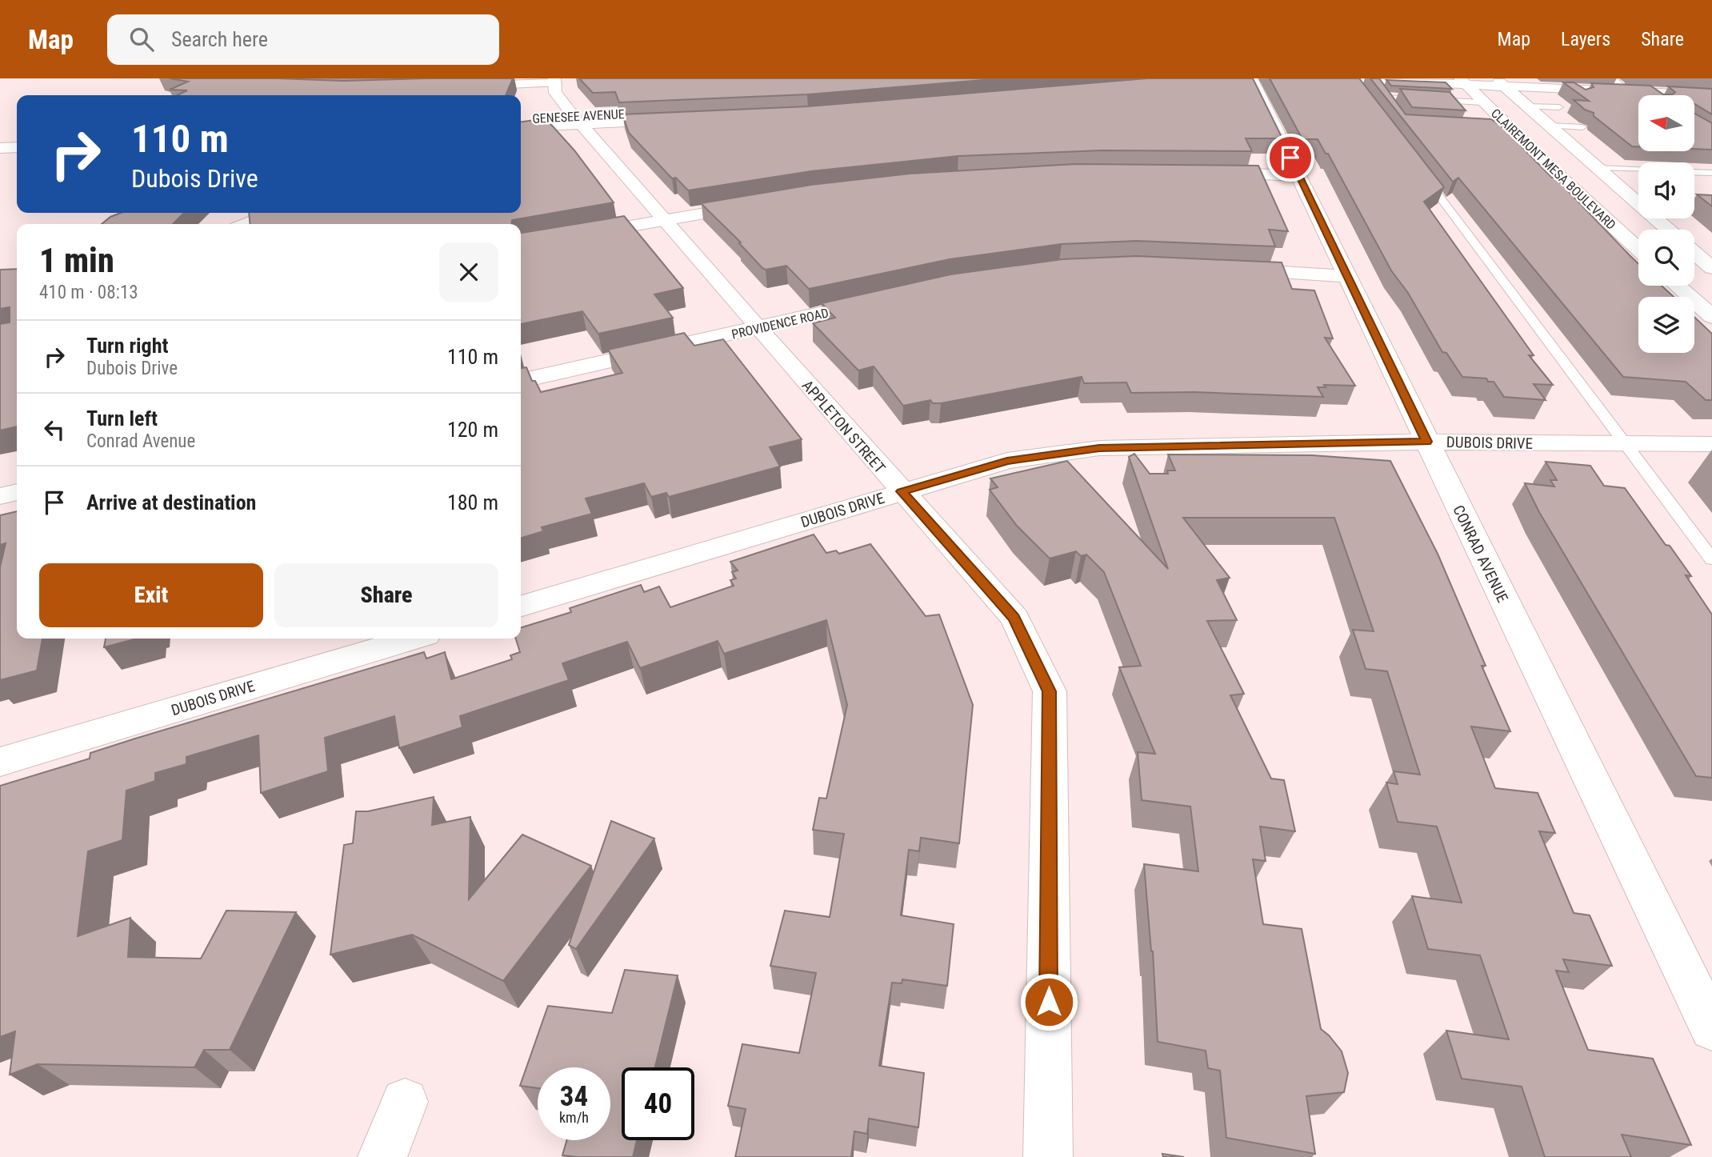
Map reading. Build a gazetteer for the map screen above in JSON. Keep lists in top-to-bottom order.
{
  "streets": {
    "street": [
      "GENESEE AVENUE",
      "CLAIREMONT MESA BOULEVARD",
      "PROVIDENCE ROAD",
      "APPLETON STREET",
      "DUBOIS DRIVE",
      "CONRAD AVENUE"
    ]
  },
  "crossings": [
    ["GENESEE AVENUE", "APPLETON STREET"],
    ["PROVIDENCE ROAD", "APPLETON STREET"],
    ["APPLETON STREET", "DUBOIS DRIVE"],
    ["DUBOIS DRIVE", "CONRAD AVENUE"]
  ],
  "north": "left",
  "page": {
    "header": "Map",
    "search": "Search here",
    "nav": ["Map", "Layers", "Share"],
    "turn": ["110 m", "Dubois Drive"],
    "heading": ["1 min", "410 m · 08:13"],
    "list": [
      {
        "name": "Turn right",
        "note": "Dubois Drive",
        "value": "110 m"
      },
      {
        "name": "Turn left",
        "note": "Conrad Avenue",
        "value": "120 m"
      },
      {
        "name": "Arrive at destination",
        "value": "180 m"
      }
    ],
    "buttons": ["Exit", "Share"],
    "speed": "34 km/h",
    "limit": "40"
  }
}
